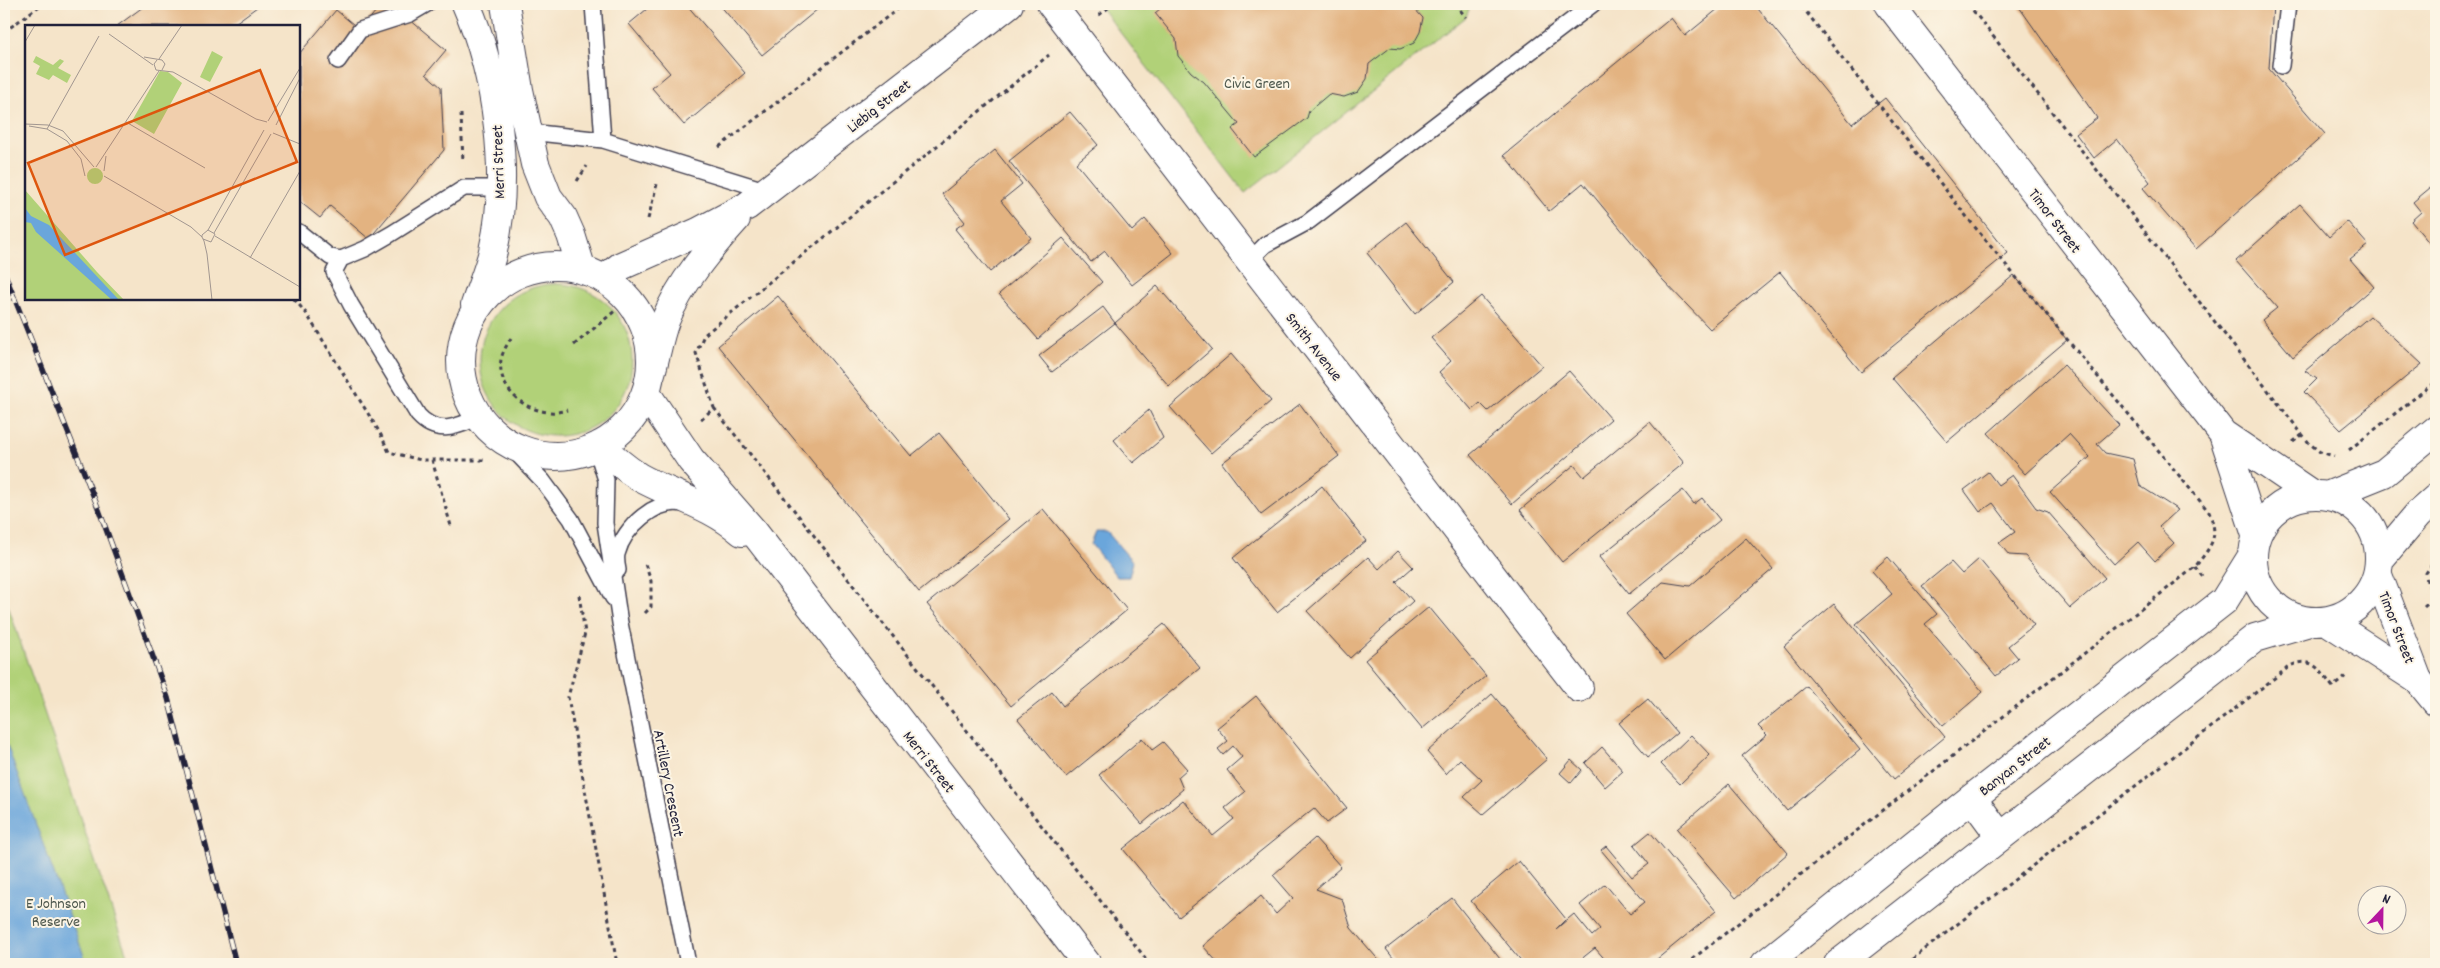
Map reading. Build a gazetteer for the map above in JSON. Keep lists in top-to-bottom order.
{
  "streets": {
    "street": [
      "Liebig Street",
      "Merri Street",
      "Timor Street",
      "Smith Avenue",
      "Banyan Street"
    ],
    "lane": ["Artillery Crescent"]
  },
  "crossings": [
    ["Liebig Street", "Merri Street"],
    ["Merri Street", "Artillery Crescent"],
    ["Timor Street", "Banyan Street"]
  ],
  "parks": ["Civic Green", "E Johnson Reserve"],
  "north": "top"
}
